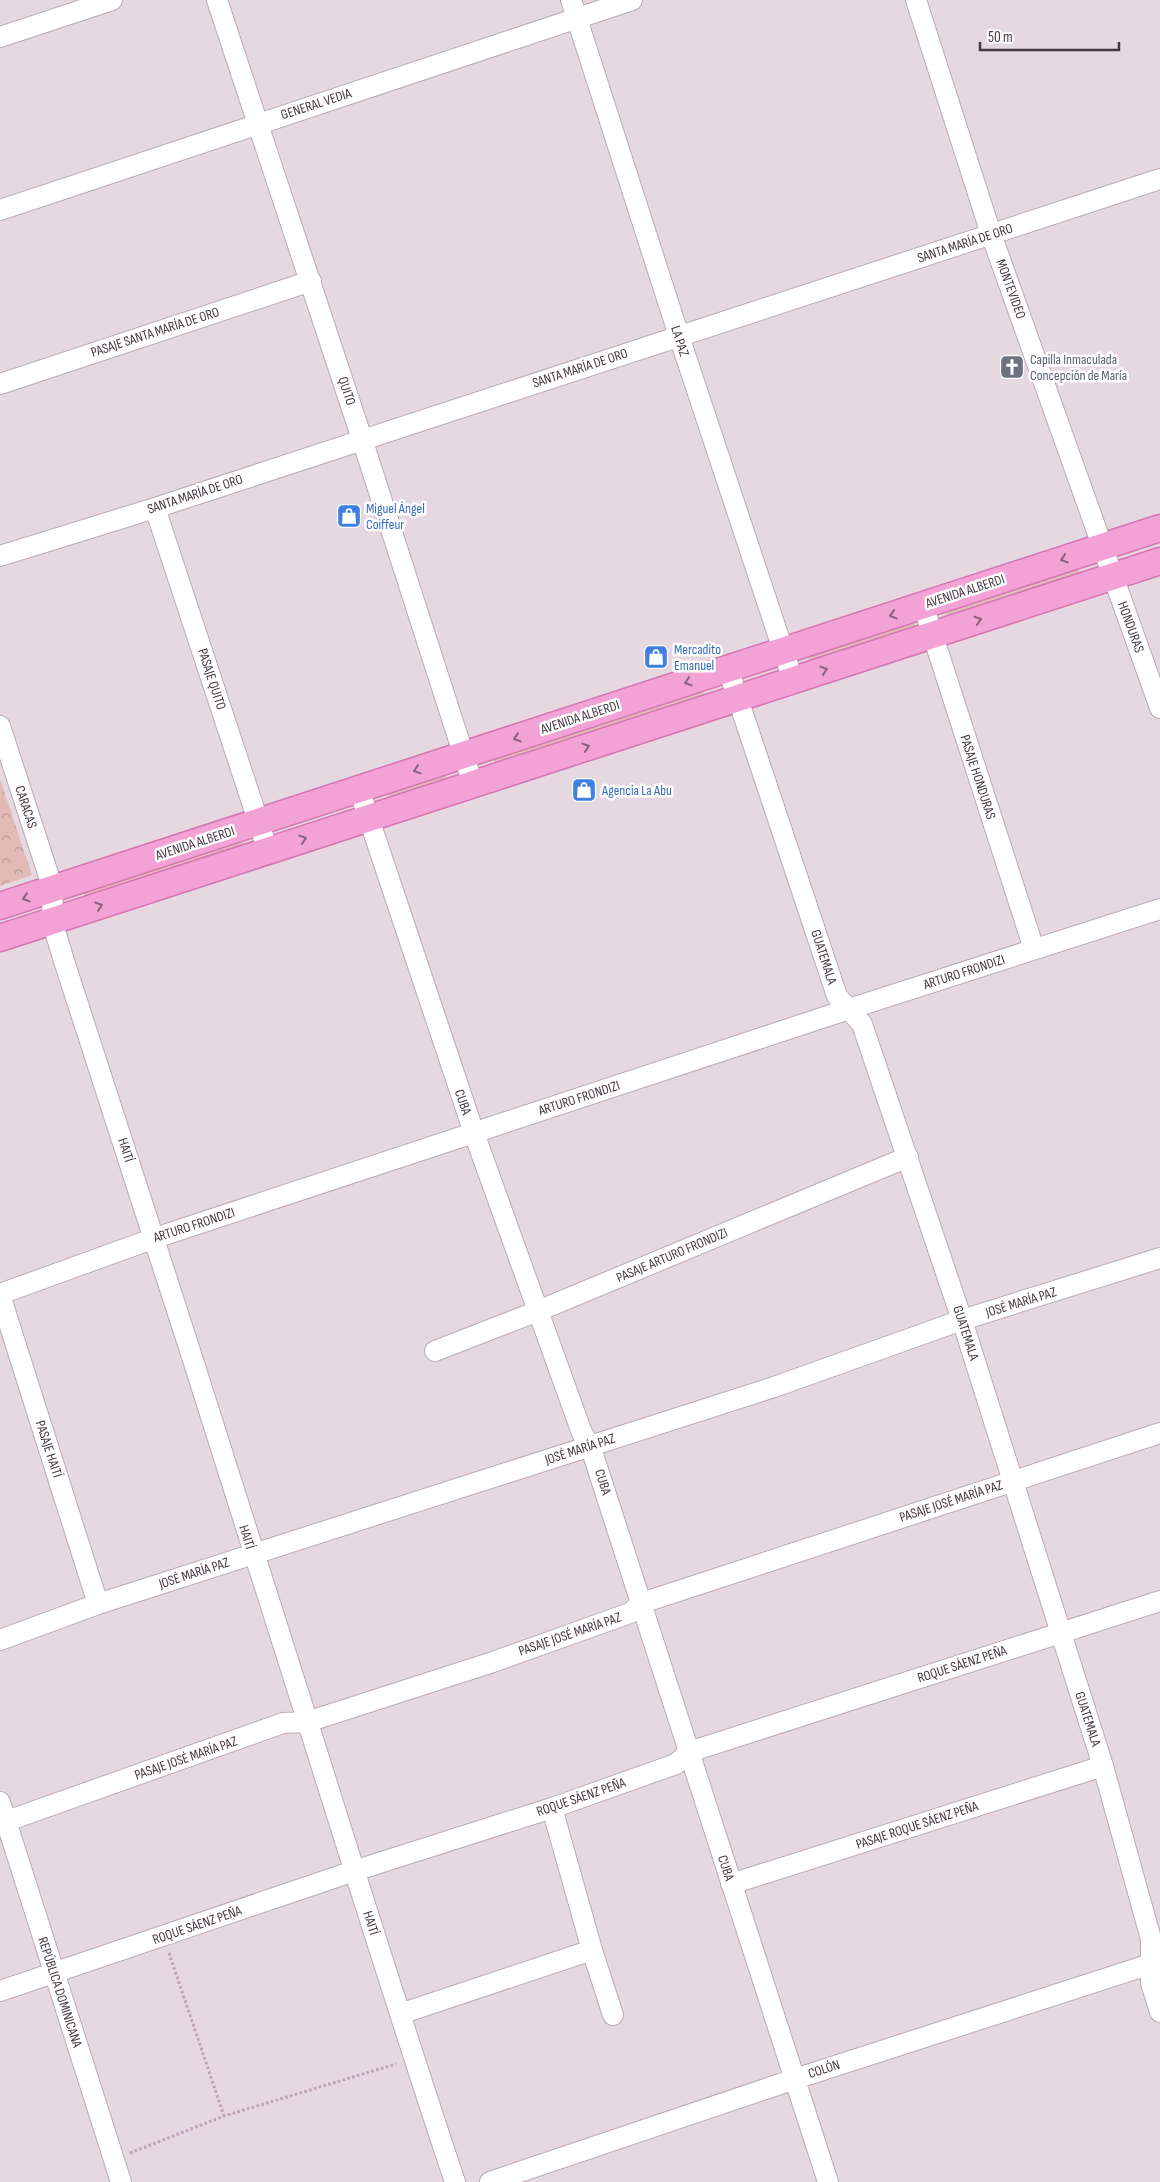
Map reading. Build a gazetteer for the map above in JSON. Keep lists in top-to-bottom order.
{
  "streets": {
    "main road": ["AVENIDA ALBERDI"],
    "street": [
      "GENERAL VEDIA",
      "SANTA MARÍA DE ORO",
      "MONTEVIDEO",
      "PASAJE SANTA MARÍA DE ORO",
      "LA PAZ",
      "QUITO",
      "HONDURAS",
      "PASAJE QUITO",
      "PASAJE HONDURAS",
      "CARACAS",
      "GUATEMALA",
      "ARTURO FRONDIZI",
      "CUBA",
      "HAITÍ",
      "PASAJE ARTURO FRONDIZI",
      "JOSÉ MARÍA PAZ",
      "PASAJE HAITÍ",
      "PASAJE JOSÉ MARÍA PAZ",
      "ROQUE SÁENZ PEÑA",
      "PASAJE ROQUE SÁENZ PEÑA",
      "REPÚBLICA DOMINICANA",
      "COLÓN"
    ]
  },
  "crossings": [
    ["GENERAL VEDIA", "LA PAZ"],
    ["GENERAL VEDIA", "QUITO"],
    ["SANTA MARÍA DE ORO", "MONTEVIDEO"],
    ["SANTA MARÍA DE ORO", "LA PAZ"],
    ["SANTA MARÍA DE ORO", "QUITO"],
    ["SANTA MARÍA DE ORO", "PASAJE QUITO"],
    ["MONTEVIDEO", "AVENIDA ALBERDI"],
    ["MONTEVIDEO", "HONDURAS"],
    ["PASAJE SANTA MARÍA DE ORO", "QUITO"],
    ["LA PAZ", "AVENIDA ALBERDI"],
    ["QUITO", "AVENIDA ALBERDI"],
    ["AVENIDA ALBERDI", "HONDURAS"],
    ["AVENIDA ALBERDI", "PASAJE QUITO"],
    ["AVENIDA ALBERDI", "PASAJE HONDURAS"],
    ["AVENIDA ALBERDI", "CARACAS"],
    ["AVENIDA ALBERDI", "GUATEMALA"],
    ["AVENIDA ALBERDI", "CUBA"],
    ["AVENIDA ALBERDI", "HAITÍ"],
    ["PASAJE HONDURAS", "ARTURO FRONDIZI"],
    ["CARACAS", "HAITÍ"],
    ["GUATEMALA", "ARTURO FRONDIZI"],
    ["GUATEMALA", "PASAJE ARTURO FRONDIZI"],
    ["GUATEMALA", "JOSÉ MARÍA PAZ"],
    ["GUATEMALA", "PASAJE JOSÉ MARÍA PAZ"],
    ["GUATEMALA", "ROQUE SÁENZ PEÑA"],
    ["GUATEMALA", "PASAJE ROQUE SÁENZ PEÑA"],
    ["GUATEMALA", "COLÓN"],
    ["ARTURO FRONDIZI", "CUBA"],
    ["ARTURO FRONDIZI", "HAITÍ"],
    ["ARTURO FRONDIZI", "PASAJE HAITÍ"],
    ["CUBA", "PASAJE ARTURO FRONDIZI"],
    ["CUBA", "JOSÉ MARÍA PAZ"],
    ["CUBA", "PASAJE JOSÉ MARÍA PAZ"],
    ["CUBA", "ROQUE SÁENZ PEÑA"],
    ["CUBA", "PASAJE ROQUE SÁENZ PEÑA"],
    ["CUBA", "COLÓN"],
    ["HAITÍ", "JOSÉ MARÍA PAZ"],
    ["HAITÍ", "PASAJE JOSÉ MARÍA PAZ"],
    ["HAITÍ", "ROQUE SÁENZ PEÑA"],
    ["JOSÉ MARÍA PAZ", "PASAJE HAITÍ"],
    ["PASAJE JOSÉ MARÍA PAZ", "REPÚBLICA DOMINICANA"],
    ["ROQUE SÁENZ PEÑA", "REPÚBLICA DOMINICANA"]
  ],
  "places": {
    "church": ["Capilla Inmaculada Concepción de María"],
    "shop": ["Miguel Ángel Coiffeur", "Mercadito Emanuel", "Agencia La Abu"]
  },
  "scale_bar": "50 m"
}
